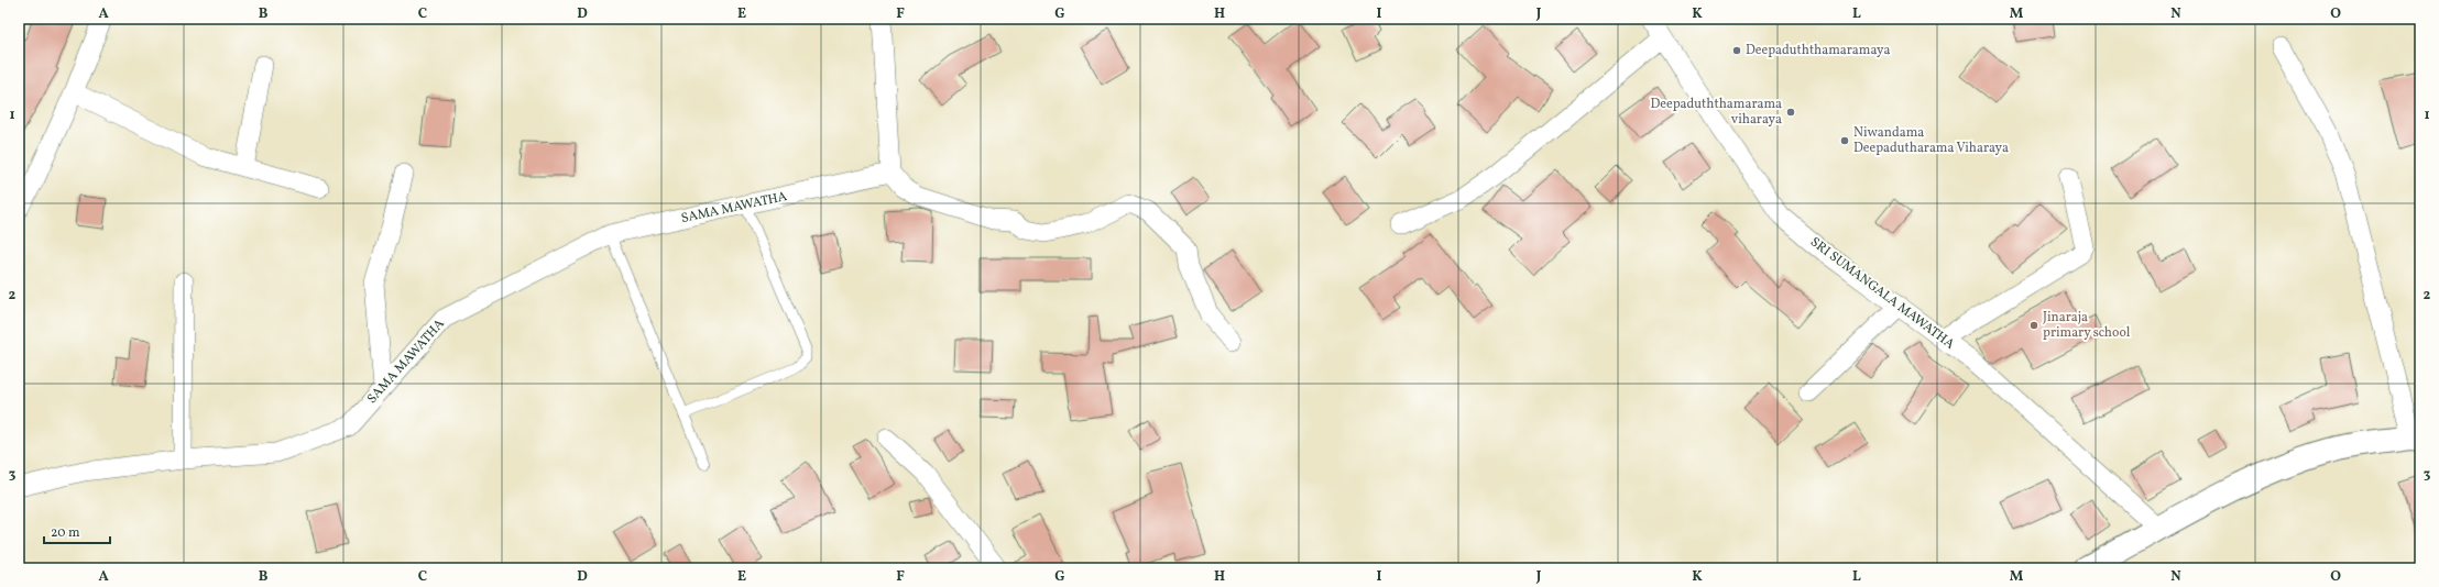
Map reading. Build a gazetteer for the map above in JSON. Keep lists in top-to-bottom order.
{
  "streets": {
    "street": ["SAMA MAWATHA", "SRI SUMANGALA MAWATHA"]
  },
  "places": [
    "Deepaduththamaramaya",
    "Deepaduththamarama viharaya",
    "Niwandama Deepadutharama Viharaya",
    "Jinaraja primary school"
  ],
  "scale_bar": "20 m",
  "grid": {
    "columns": [
      "A",
      "B",
      "C",
      "D",
      "E",
      "F",
      "G",
      "H",
      "I",
      "J",
      "K",
      "L",
      "M",
      "N",
      "O"
    ],
    "rows": ["1", "2", "3"]
  }
}
